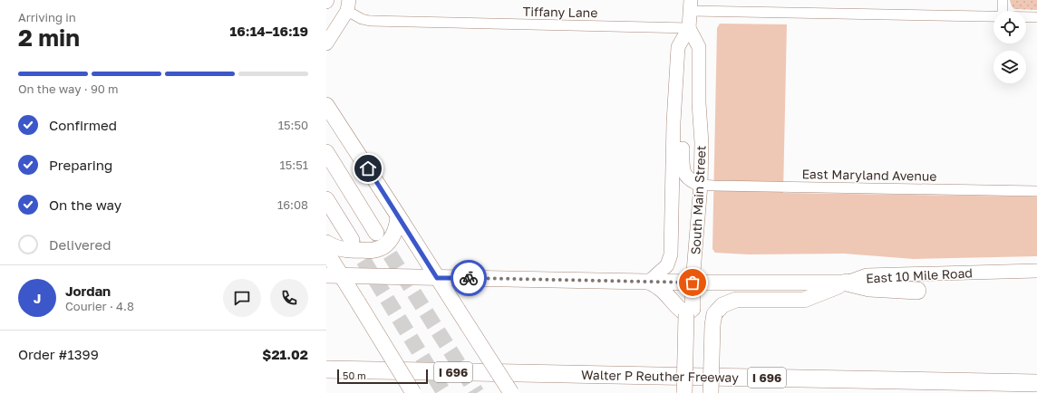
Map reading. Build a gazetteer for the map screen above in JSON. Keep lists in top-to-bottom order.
{
  "streets": {
    "highway": ["I 696", "Walter P Reuther Freeway"],
    "main road": ["South Main Street", "East 10 Mile Road"],
    "street": ["Tiffany Lane", "East Maryland Avenue"]
  },
  "crossings": [
    ["Tiffany Lane", "South Main Street"],
    ["East Maryland Avenue", "South Main Street"],
    ["South Main Street", "East 10 Mile Road"]
  ],
  "scale_bar": "50 m",
  "page": {
    "heading": ["2 min", "Arriving in", "16:14–16:19"],
    "panel": [
      "Jordan",
      "Courier · 4.8",
      "Order #1399",
      "$21.02"
    ],
    "bar": "On the way · 90 m",
    "list": [
      ["Confirmed", "15:50"],
      ["Preparing", "15:51"],
      ["On the way", "16:08"],
      "Delivered"
    ],
    "round": "J",
    "scale": "50 m"
  }
}
